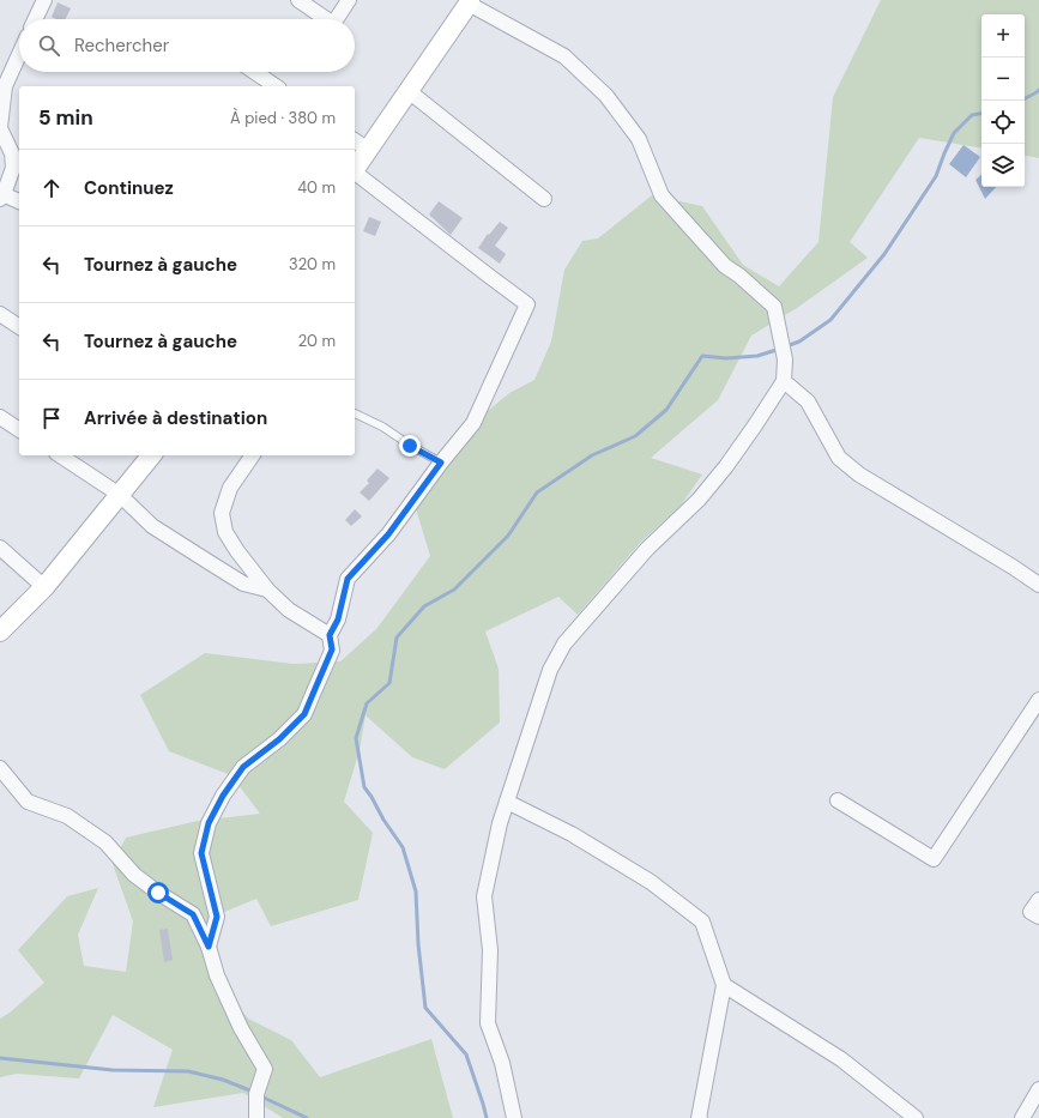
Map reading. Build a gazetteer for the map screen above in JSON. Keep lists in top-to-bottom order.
{
  "page": {
    "map_buttons": ["+", "−"],
    "search": "Rechercher",
    "heading": ["5 min", "À pied · 380 m"],
    "list": [
      ["Continuez", "40 m"],
      ["Tournez à gauche", "320 m"],
      ["Tournez à gauche", "20 m"],
      "Arrivée à destination"
    ]
  }
}
